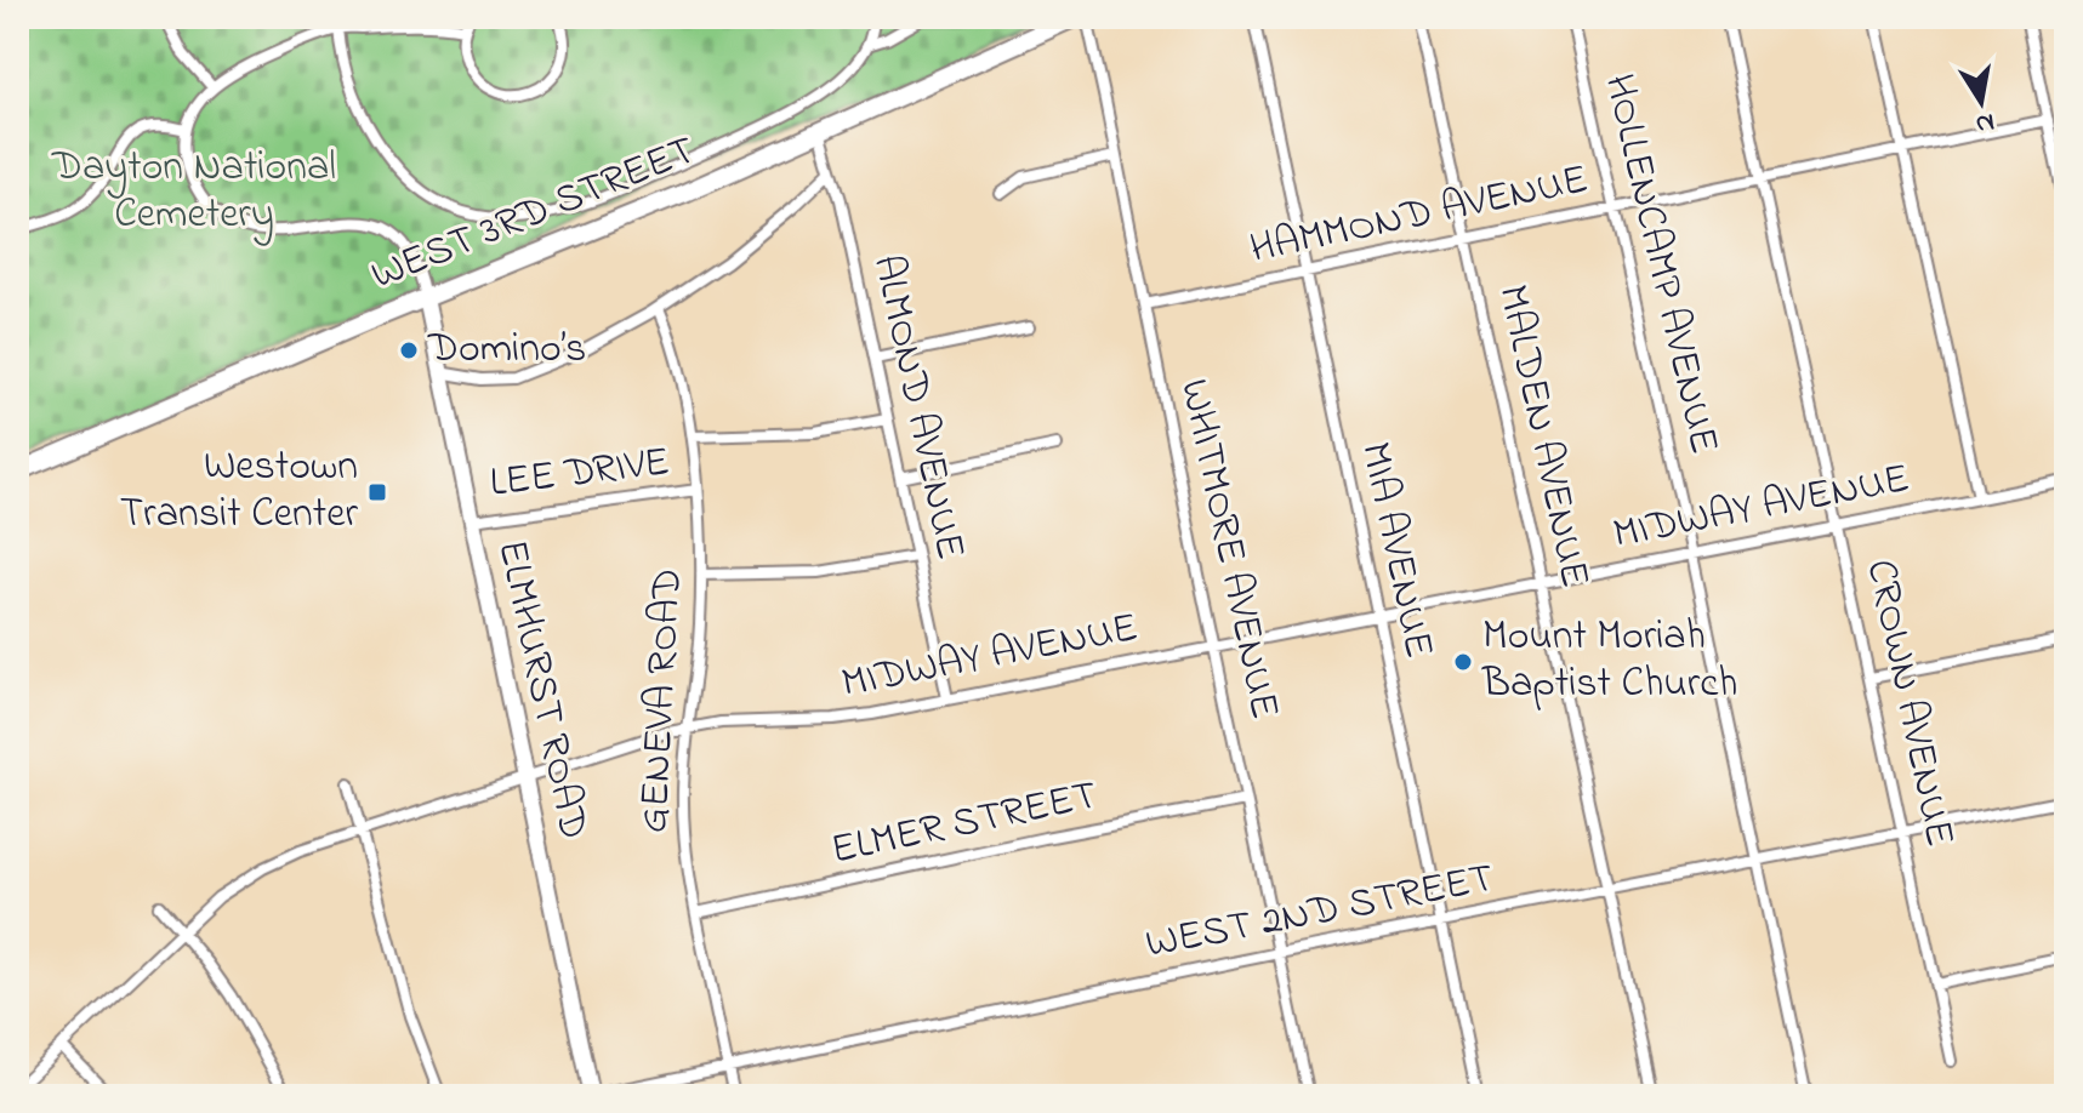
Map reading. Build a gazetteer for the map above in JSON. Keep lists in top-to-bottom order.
{
  "streets": {
    "main road": ["WEST 3RD STREET"],
    "street": [
      "HAMMOND AVENUE",
      "HOLLENCAMP AVENUE",
      "ALMOND AVENUE",
      "MALDEN AVENUE",
      "LEE DRIVE",
      "MIDWAY AVENUE",
      "WHITMORE AVENUE",
      "MIA AVENUE",
      "ELMHURST ROAD",
      "GENEVA ROAD",
      "CROWN AVENUE",
      "ELMER STREET",
      "WEST 2ND STREET"
    ]
  },
  "crossings": [
    ["WEST 3RD STREET", "ALMOND AVENUE"],
    ["WEST 3RD STREET", "WHITMORE AVENUE"],
    ["WEST 3RD STREET", "ELMHURST ROAD"],
    ["HAMMOND AVENUE", "HOLLENCAMP AVENUE"],
    ["HAMMOND AVENUE", "MALDEN AVENUE"],
    ["HAMMOND AVENUE", "WHITMORE AVENUE"],
    ["HAMMOND AVENUE", "MIA AVENUE"],
    ["HAMMOND AVENUE", "CROWN AVENUE"],
    ["HOLLENCAMP AVENUE", "MIDWAY AVENUE"],
    ["HOLLENCAMP AVENUE", "WEST 2ND STREET"],
    ["ALMOND AVENUE", "MIDWAY AVENUE"],
    ["MALDEN AVENUE", "MIDWAY AVENUE"],
    ["MALDEN AVENUE", "WEST 2ND STREET"],
    ["LEE DRIVE", "ELMHURST ROAD"],
    ["LEE DRIVE", "GENEVA ROAD"],
    ["MIDWAY AVENUE", "WHITMORE AVENUE"],
    ["MIDWAY AVENUE", "MIA AVENUE"],
    ["MIDWAY AVENUE", "ELMHURST ROAD"],
    ["MIDWAY AVENUE", "GENEVA ROAD"],
    ["MIDWAY AVENUE", "CROWN AVENUE"],
    ["WHITMORE AVENUE", "ELMER STREET"],
    ["WHITMORE AVENUE", "WEST 2ND STREET"],
    ["MIA AVENUE", "WEST 2ND STREET"],
    ["ELMHURST ROAD", "WEST 2ND STREET"],
    ["GENEVA ROAD", "ELMER STREET"],
    ["GENEVA ROAD", "WEST 2ND STREET"],
    ["CROWN AVENUE", "WEST 2ND STREET"]
  ],
  "parks": ["Dayton National Cemetery"],
  "places": {
    "other": ["Domino’s", "Mount Moriah Baptist Church"],
    "transit": ["Westown Transit Center"]
  },
  "north": "bottom"
}
